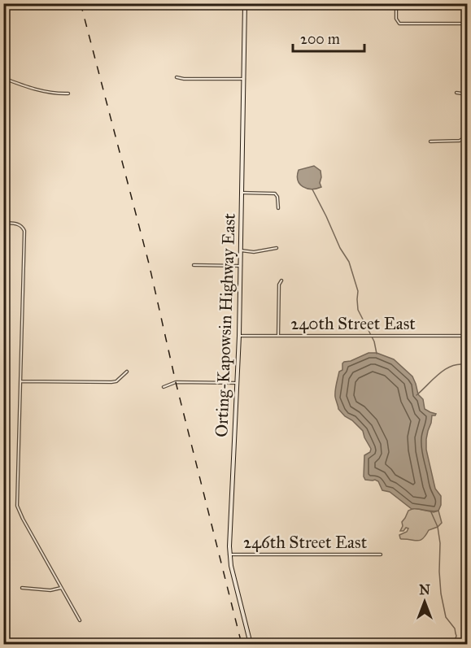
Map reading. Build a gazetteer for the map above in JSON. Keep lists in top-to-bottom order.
{
  "streets": {
    "main road": ["Orting-Kapowsin Highway East"],
    "street": ["240th Street East", "246th Street East"]
  },
  "crossings": [
    ["240th Street East", "Orting-Kapowsin Highway East"],
    ["Orting-Kapowsin Highway East", "246th Street East"]
  ],
  "scale_bar": "200 m",
  "north": "top"
}
